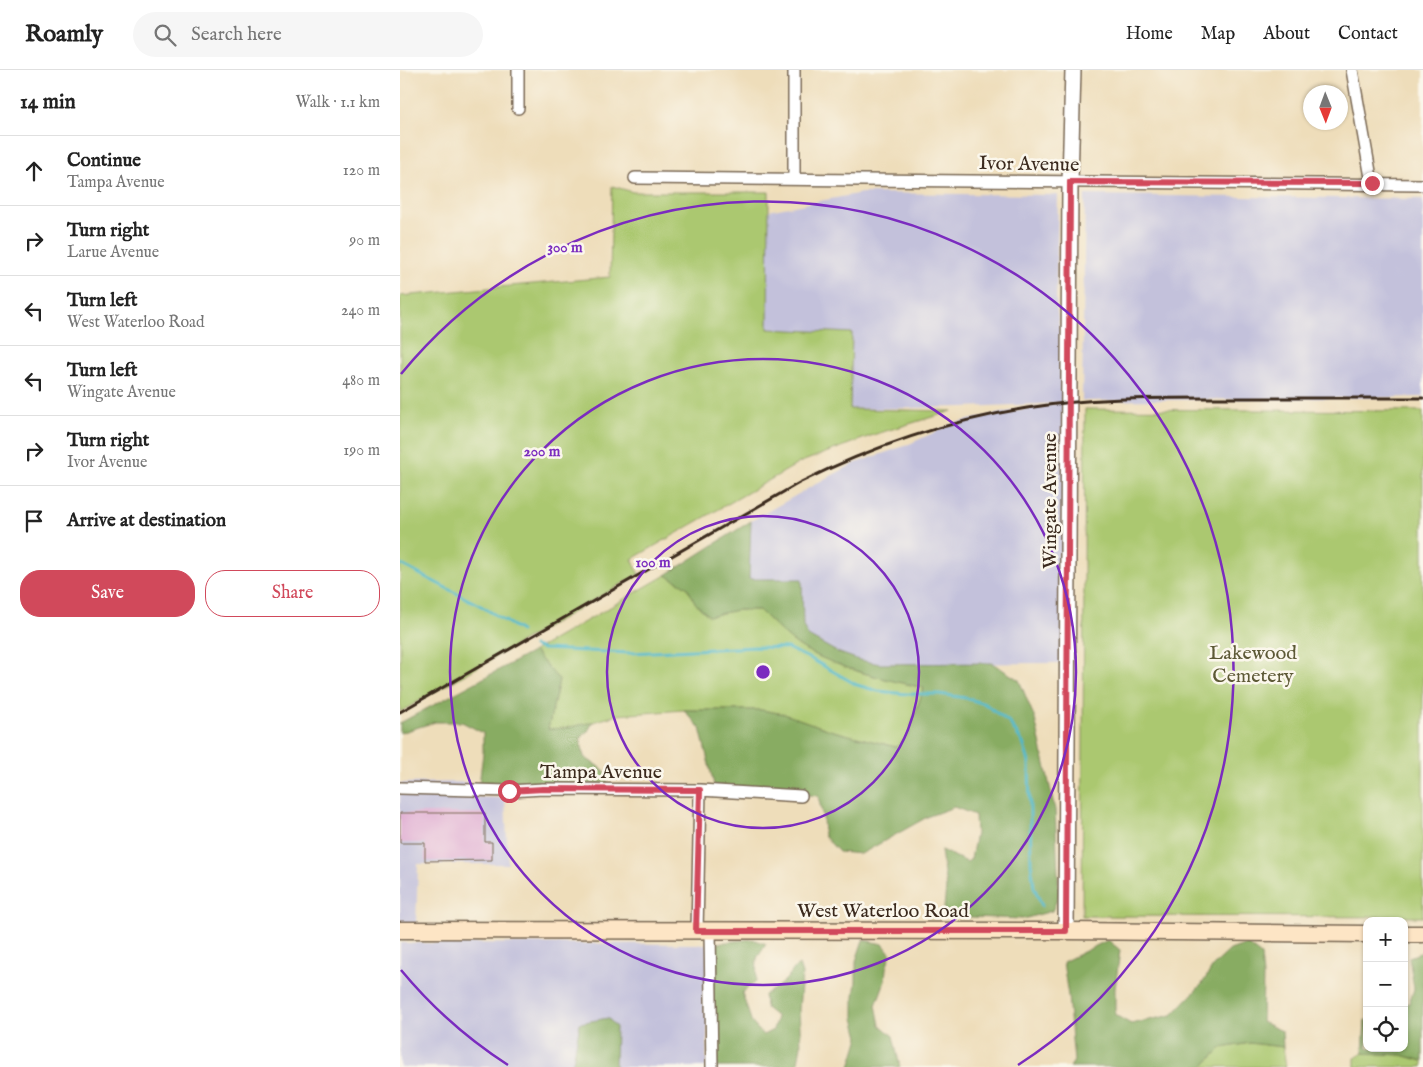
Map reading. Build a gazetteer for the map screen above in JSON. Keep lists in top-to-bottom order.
{
  "streets": {
    "main road": ["West Waterloo Road"],
    "street": ["Ivor Avenue", "Wingate Avenue", "Tampa Avenue"]
  },
  "crossings": [
    ["Ivor Avenue", "Wingate Avenue"],
    ["Wingate Avenue", "West Waterloo Road"]
  ],
  "parks": ["Lakewood Cemetery"],
  "north": "bottom",
  "page": {
    "header": "Roamly",
    "search": "Search here",
    "nav": [
      "Home",
      "Map",
      "About",
      "Contact"
    ],
    "heading": ["14 min", "Walk · 1.1 km"],
    "list": [
      ["Continue", "Tampa Avenue", "120 m"],
      ["Turn right", "Larue Avenue", "90 m"],
      ["Turn left", "West Waterloo Road", "240 m"],
      ["Turn left", "Wingate Avenue", "480 m"],
      ["Turn right", "Ivor Avenue", "190 m"],
      "Arrive at destination"
    ],
    "buttons": ["Save", "Share"],
    "map_buttons": ["+", "−"]
  },
  "rings": ["300 m", "200 m", "100 m"]
}
